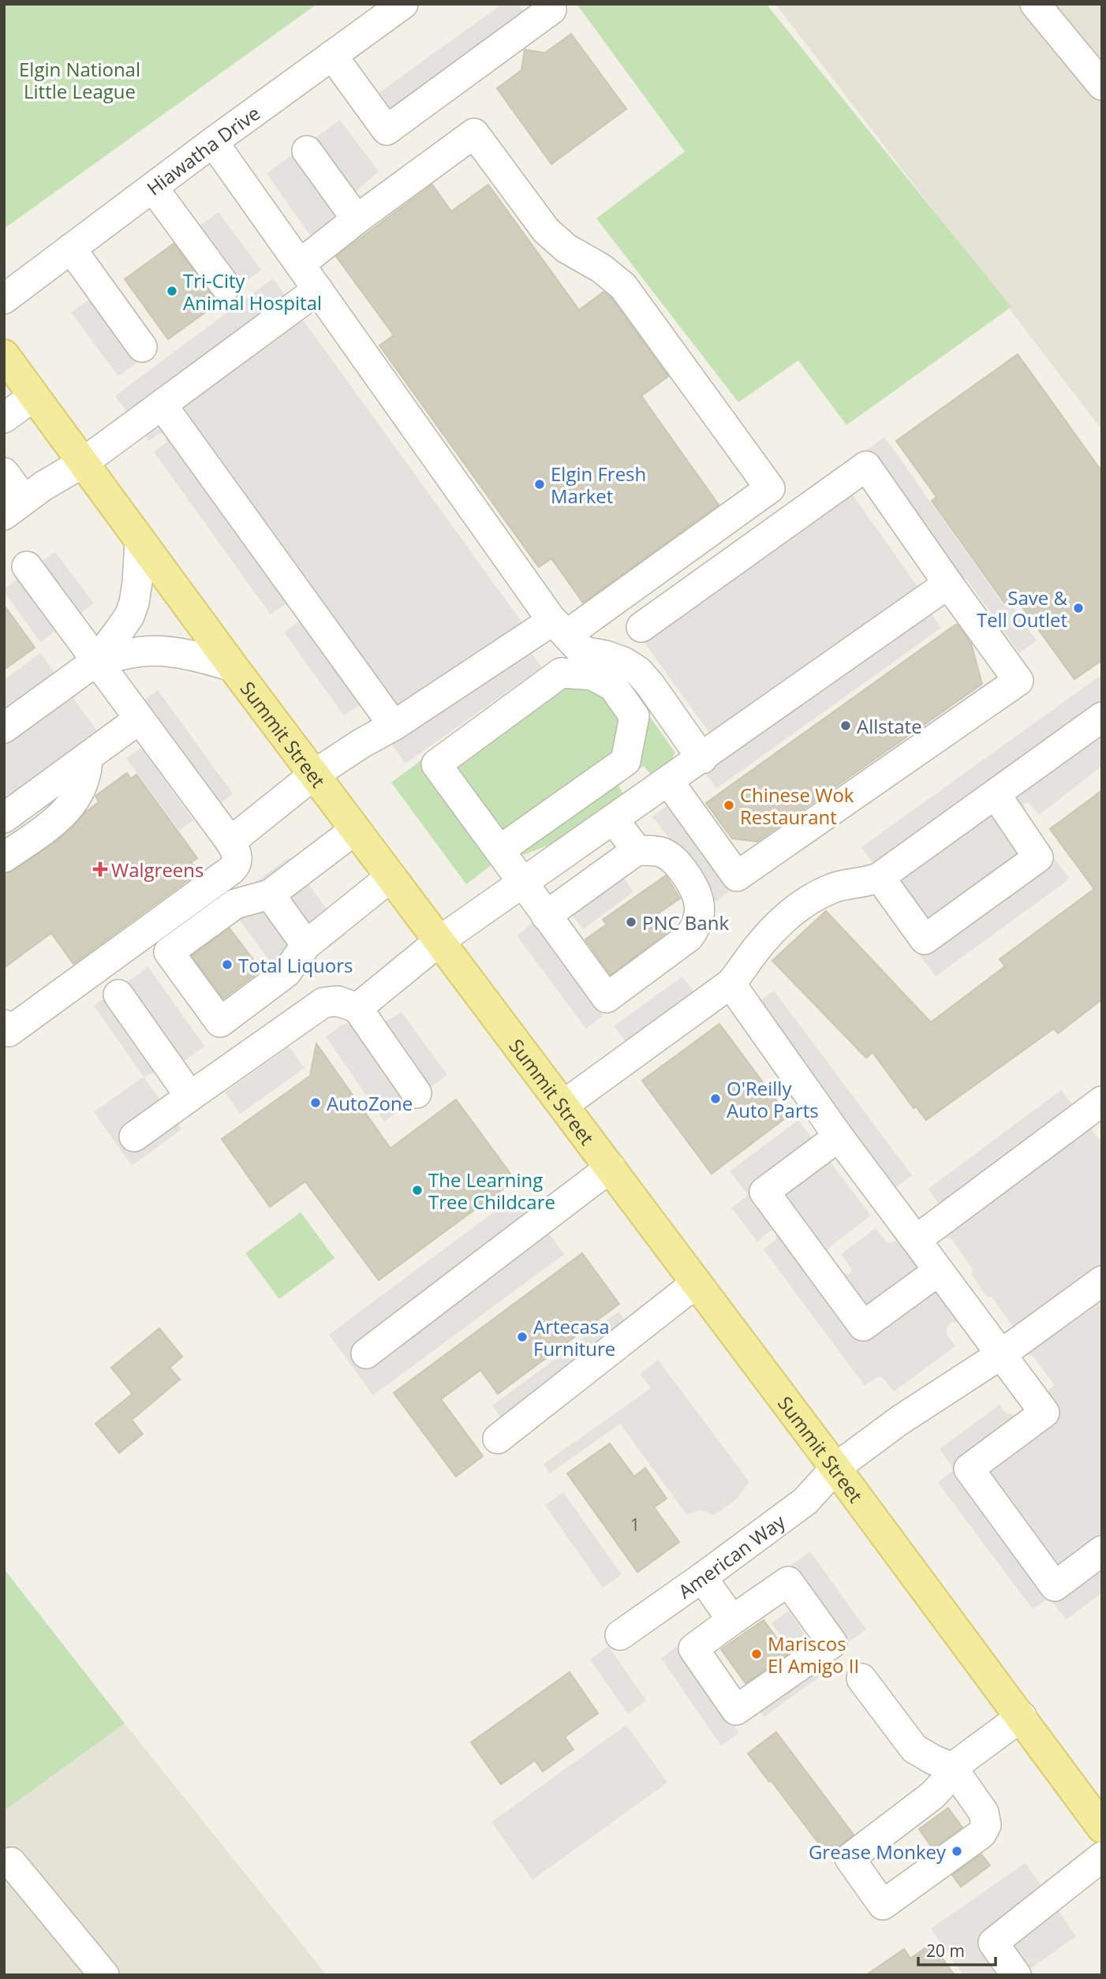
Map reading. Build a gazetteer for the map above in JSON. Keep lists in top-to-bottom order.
{
  "streets": {
    "main road": ["Summit Street"],
    "street": ["Hiawatha Drive", "American Way"]
  },
  "crossings": [
    ["Summit Street", "American Way"]
  ],
  "parks": ["Elgin National Little League"],
  "places": {
    "other": [
      "Tri-City Animal Hospital",
      "Elgin Fresh Market",
      "Save & Tell Outlet",
      "Allstate",
      "Chinese Wok Restaurant",
      "PNC Bank",
      "Total Liquors",
      "O'Reilly Auto Parts",
      "AutoZone",
      "The Learning Tree Childcare",
      "Artecasa Furniture",
      "Mariscos El Amigo II",
      "Grease Monkey"
    ],
    "health": ["Walgreens"]
  },
  "house_numbers": ["1"],
  "scale_bar": "20 m"
}
